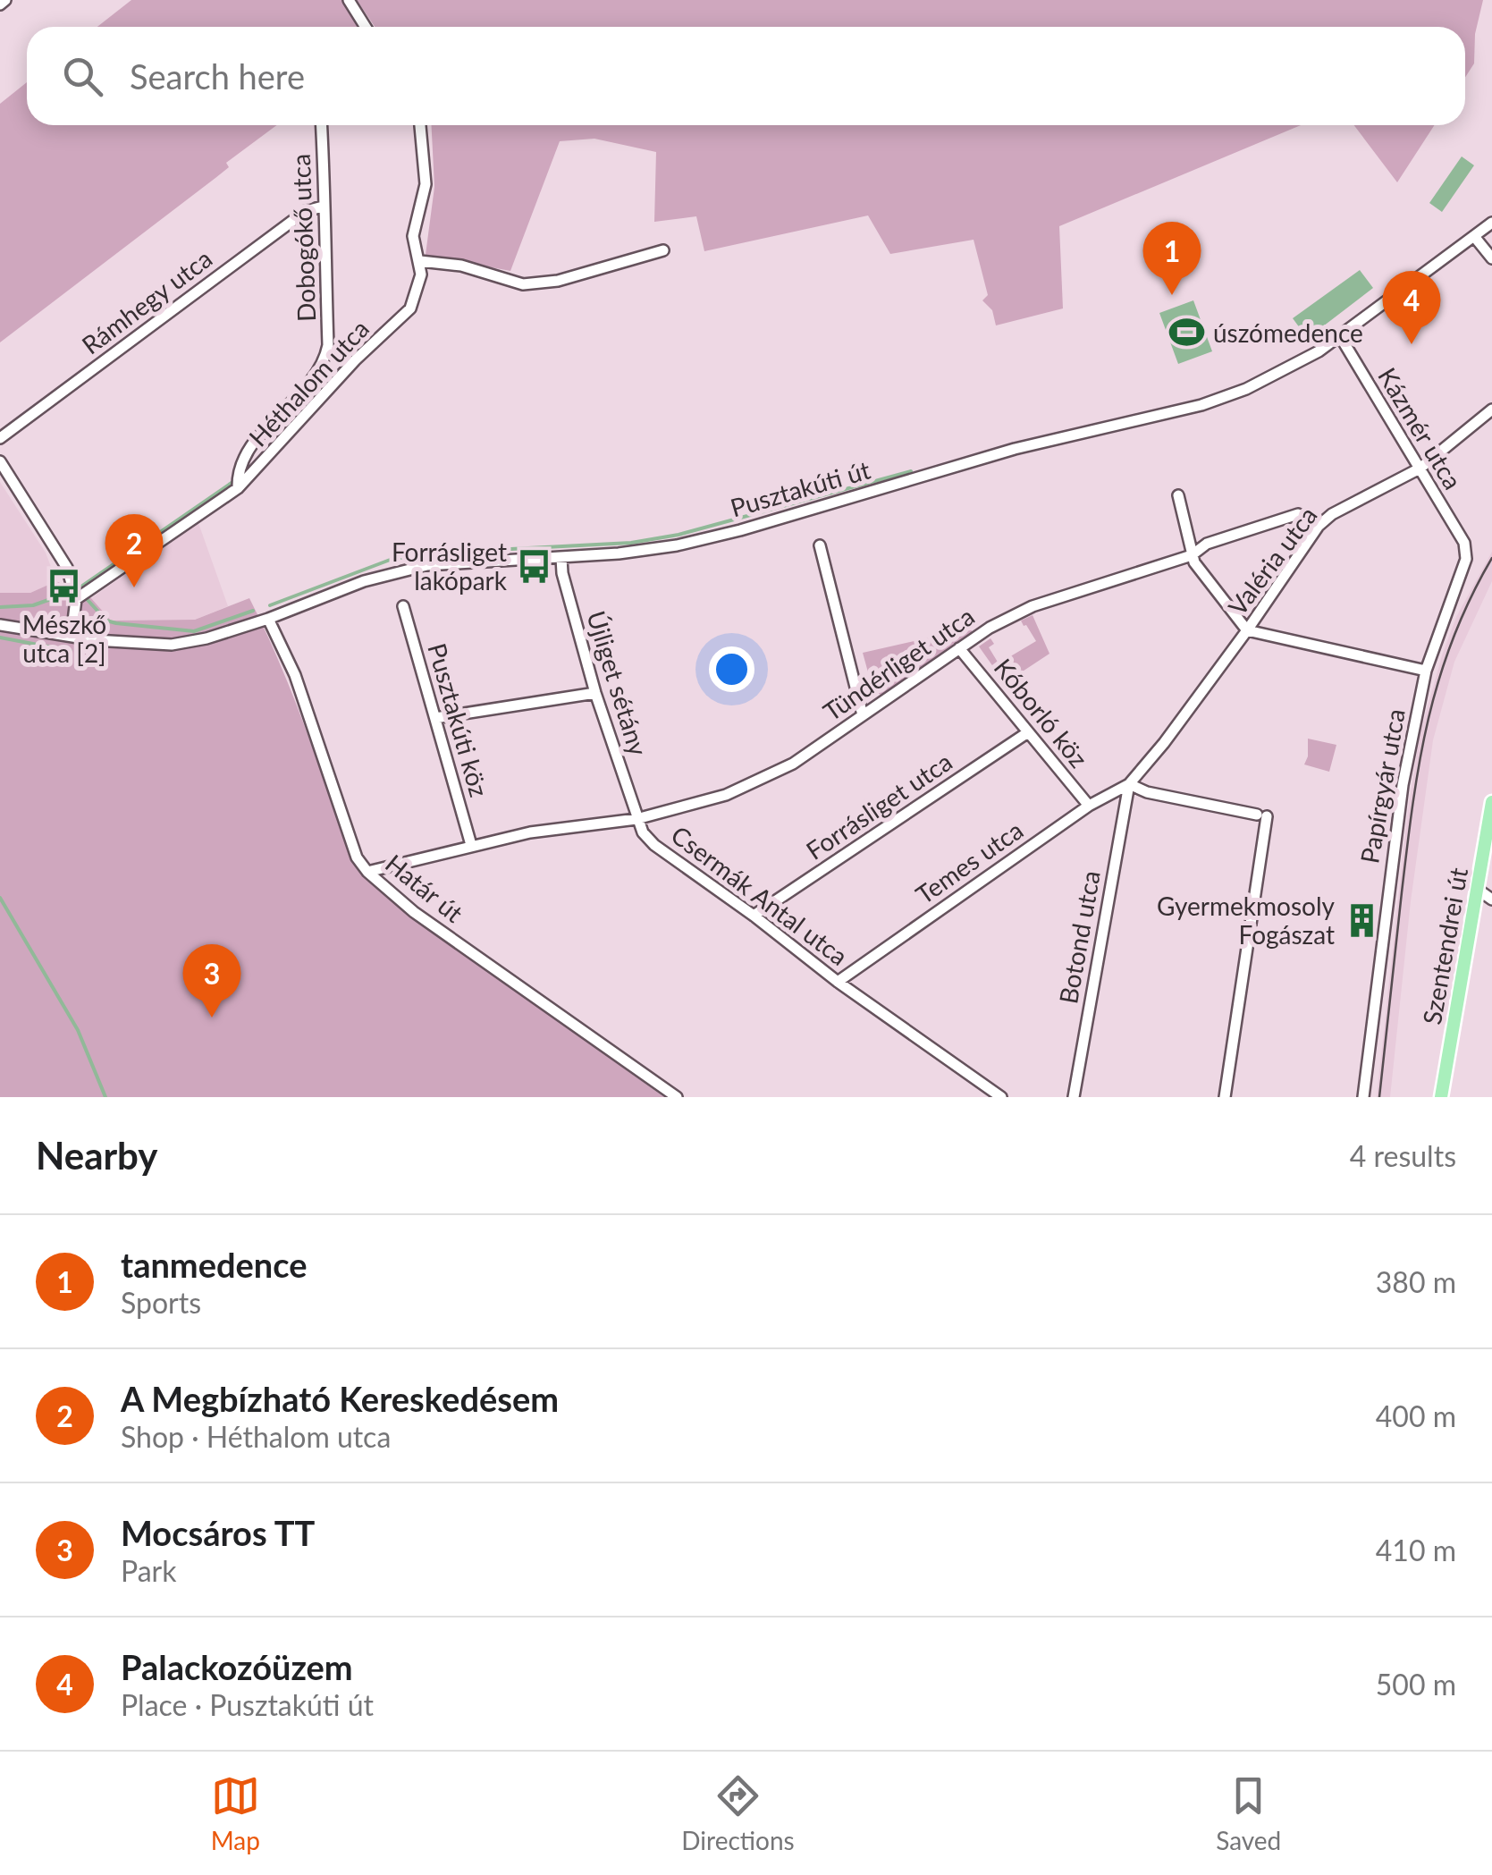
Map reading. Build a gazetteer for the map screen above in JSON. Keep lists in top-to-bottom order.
{
  "streets": {
    "main road": ["Szentendrei út"],
    "street": [
      "Dobogókő utca",
      "Rámhegy utca",
      "Héthalom utca",
      "Kázmér utca",
      "Pusztakúti út",
      "Valéria utca",
      "Tündérliget utca",
      "Újliget sétány",
      "Kóborló köz",
      "Pusztakúti köz",
      "Papírgyár utca",
      "Forrásliget utca",
      "Temes utca",
      "Határ út",
      "Csermák Antal utca",
      "Botond utca"
    ]
  },
  "crossings": [
    ["Dobogókő utca", "Rámhegy utca"],
    ["Dobogókő utca", "Héthalom utca"],
    ["Kázmér utca", "Pusztakúti út"],
    ["Kázmér utca", "Valéria utca"],
    ["Kázmér utca", "Papírgyár utca"],
    ["Pusztakúti út", "Újliget sétány"],
    ["Pusztakúti út", "Határ út"],
    ["Valéria utca", "Tündérliget utca"],
    ["Valéria utca", "Temes utca"],
    ["Valéria utca", "Botond utca"],
    ["Tündérliget utca", "Újliget sétány"],
    ["Tündérliget utca", "Kóborló köz"],
    ["Tündérliget utca", "Csermák Antal utca"],
    ["Újliget sétány", "Csermák Antal utca"],
    ["Kóborló köz", "Forrásliget utca"],
    ["Kóborló köz", "Temes utca"],
    ["Forrásliget utca", "Csermák Antal utca"],
    ["Temes utca", "Csermák Antal utca"],
    ["Temes utca", "Botond utca"]
  ],
  "places": {
    "sports": ["úszómedence"],
    "bus stop": ["Forrásliget lakópark", "Mészkő utca [2]"],
    "building": ["Gyermekmosoly Fogászat"]
  },
  "page": {
    "search": "Search here",
    "pins": [
      "1",
      "4",
      "2",
      "3"
    ],
    "heading": ["Nearby", "4 results"],
    "list": [
      {
        "mark": "1",
        "name": "tanmedence",
        "note": "Sports",
        "value": "380 m"
      },
      {
        "mark": "2",
        "name": "A Megbízható Kereskedésem",
        "note": "Shop · Héthalom utca",
        "value": "400 m"
      },
      {
        "mark": "3",
        "name": "Mocsáros TT",
        "note": "Park",
        "value": "410 m"
      },
      {
        "mark": "4",
        "name": "Palackozóüzem",
        "note": "Place · Pusztakúti út",
        "value": "500 m"
      }
    ],
    "nav": ["Map", "Directions", "Saved"]
  }
}
